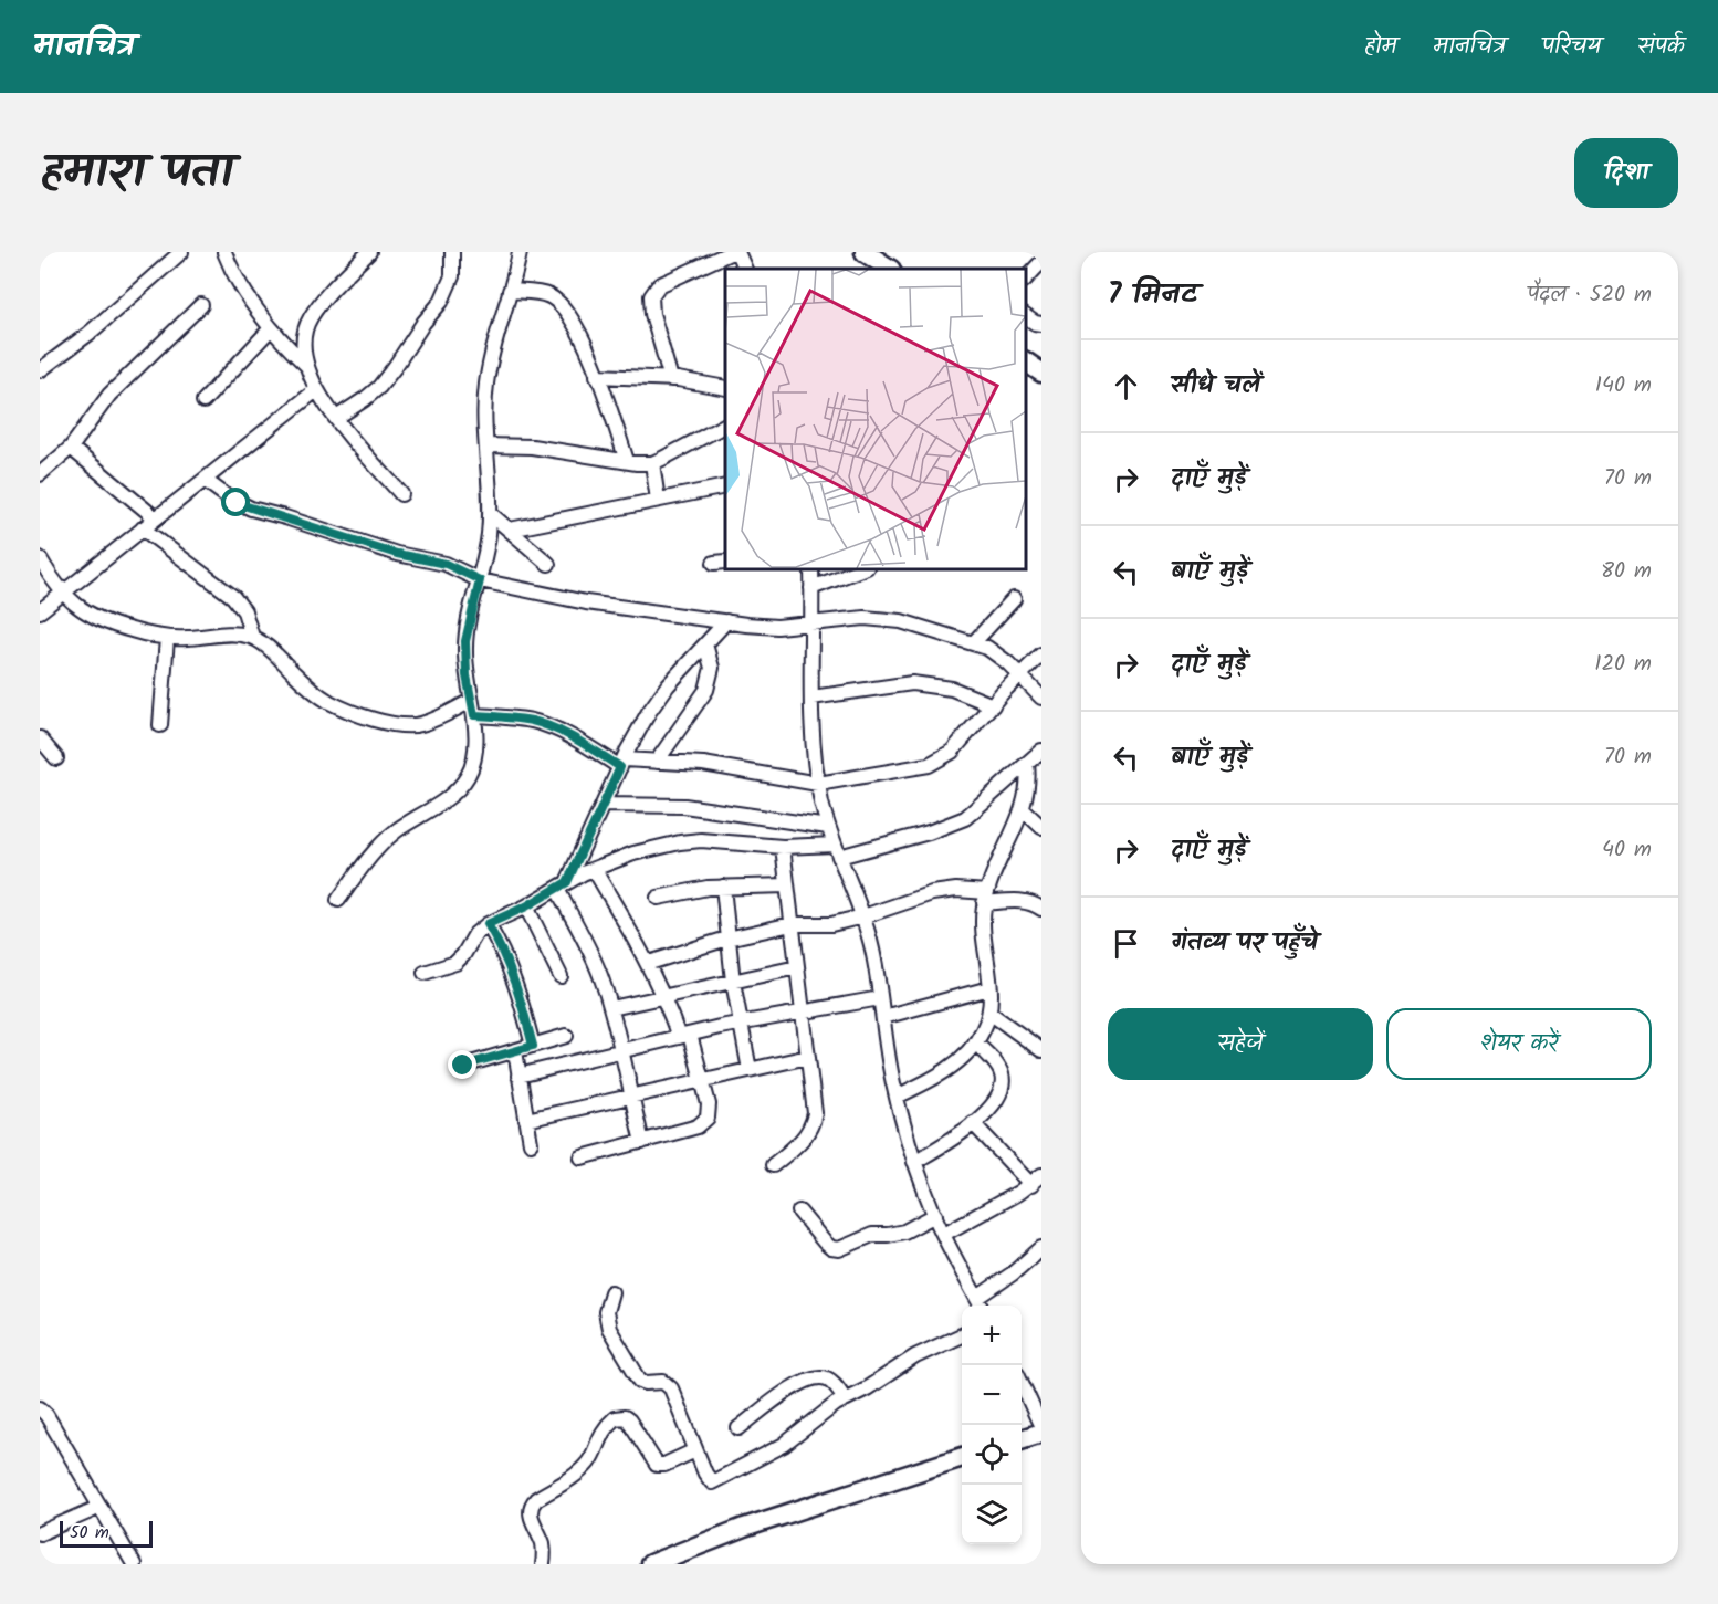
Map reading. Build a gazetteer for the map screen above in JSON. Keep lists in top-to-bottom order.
{
  "scale_bar": "50 m",
  "page": {
    "header": "मानचित्र",
    "nav": [
      "होम",
      "मानचित्र",
      "परिचय",
      "संपर्क"
    ],
    "title": "हमारा पता",
    "buttons": [
      "दिशा",
      ["सहेजें", "शेयर करें"]
    ],
    "heading": ["7 मिनट", "पैदल · 520 m"],
    "list": [
      ["सीधे चलें", "140 m"],
      ["दाएँ मुड़ें", "70 m"],
      ["बाएँ मुड़ें", "80 m"],
      ["दाएँ मुड़ें", "120 m"],
      ["बाएँ मुड़ें", "70 m"],
      ["दाएँ मुड़ें", "40 m"],
      "गंतव्य पर पहुँचे"
    ],
    "map_buttons": ["+", "−"],
    "scale": "50 m"
  }
}
